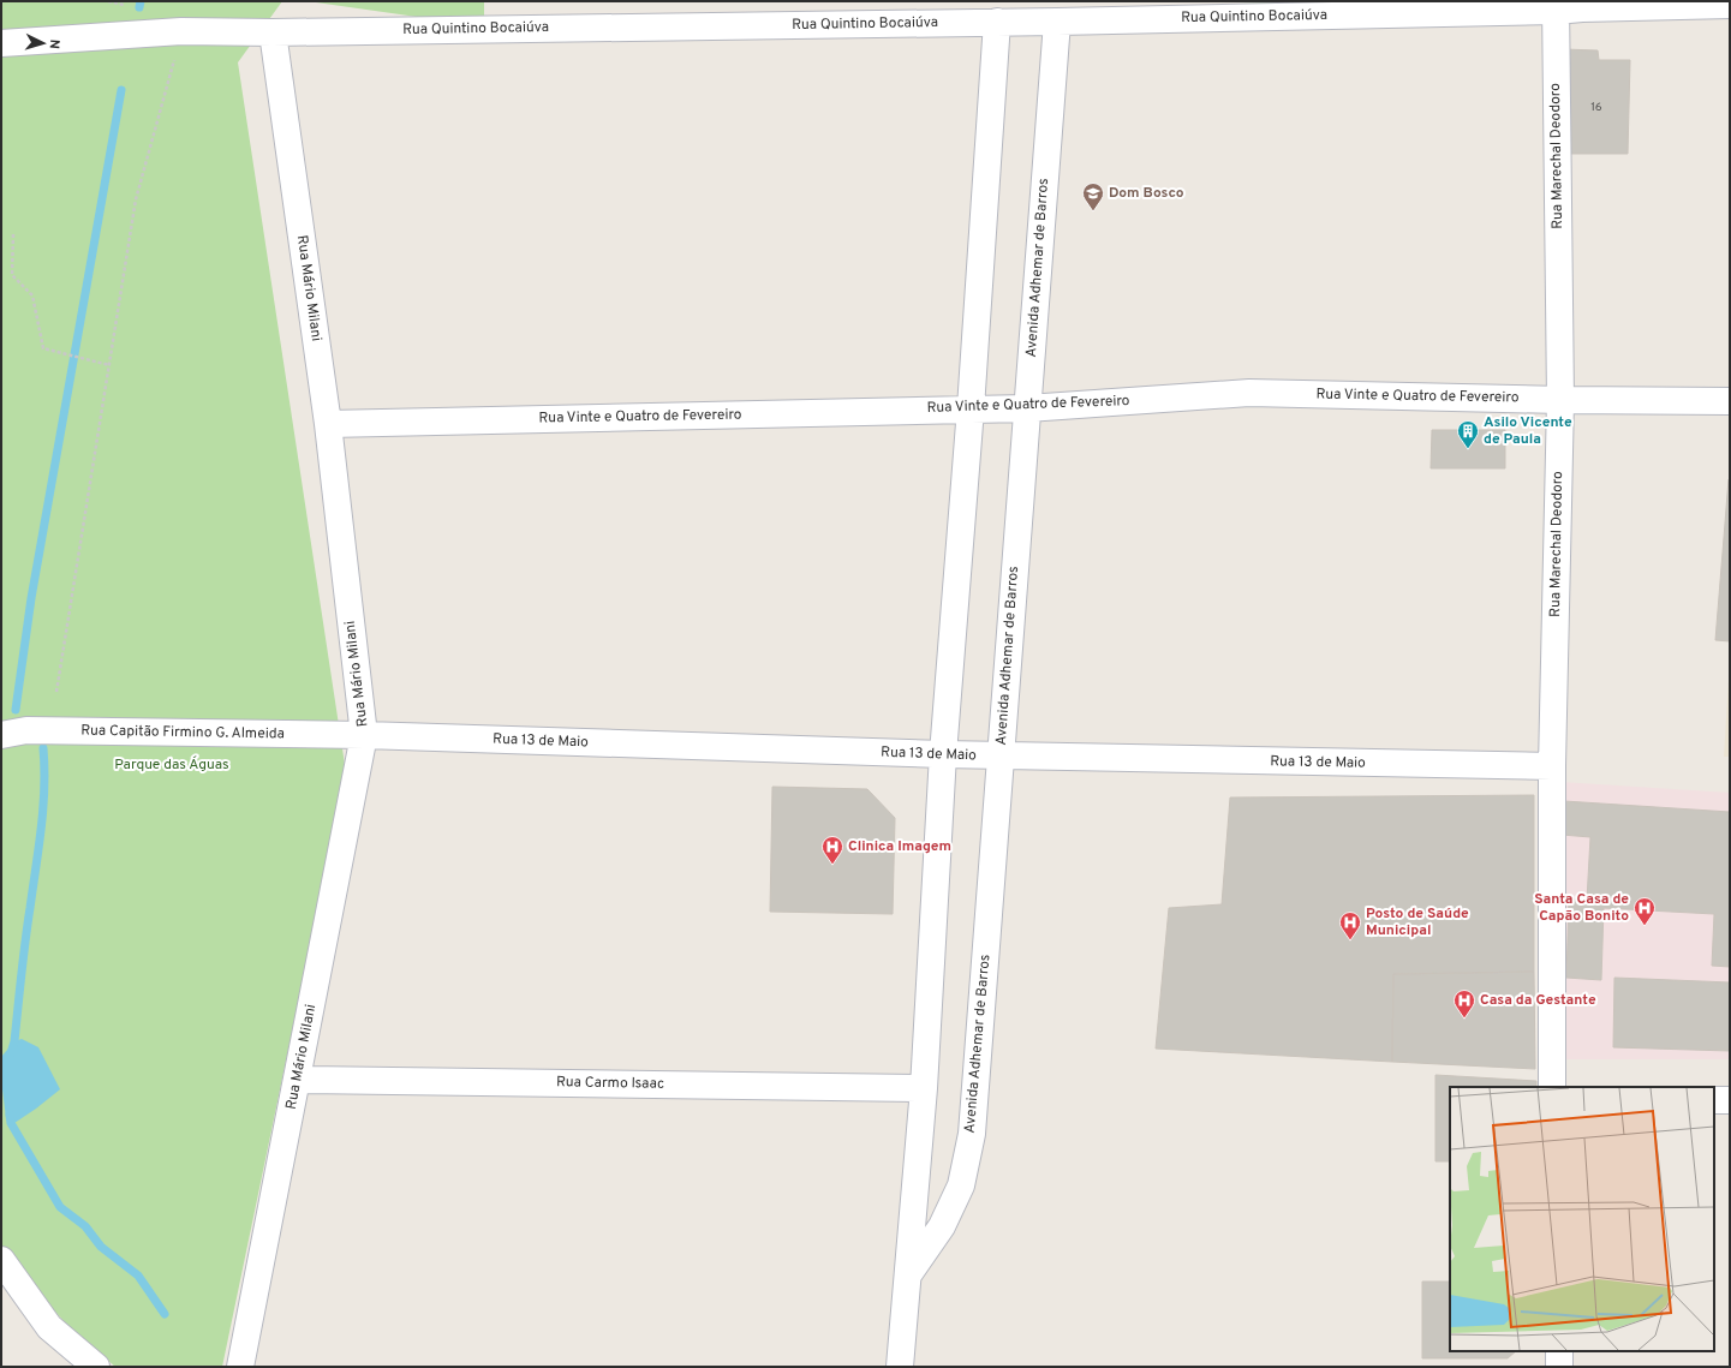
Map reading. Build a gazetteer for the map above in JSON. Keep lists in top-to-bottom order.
{
  "streets": {
    "street": [
      "Rua Quintino Bocaiúva",
      "Rua Marechal Deodoro",
      "Avenida Adhemar de Barros",
      "Rua Mário Milani",
      "Rua Vinte e Quatro de Fevereiro",
      "Rua Capitão Firmino G. Almeida",
      "Rua 13 de Maio",
      "Rua Carmo Isaac"
    ]
  },
  "crossings": [
    ["Rua Quintino Bocaiúva", "Rua Marechal Deodoro"],
    ["Rua Quintino Bocaiúva", "Avenida Adhemar de Barros"],
    ["Rua Quintino Bocaiúva", "Rua Mário Milani"],
    ["Rua Marechal Deodoro", "Rua Vinte e Quatro de Fevereiro"],
    ["Rua Marechal Deodoro", "Rua 13 de Maio"],
    ["Avenida Adhemar de Barros", "Rua Vinte e Quatro de Fevereiro"],
    ["Avenida Adhemar de Barros", "Rua 13 de Maio"],
    ["Avenida Adhemar de Barros", "Rua Carmo Isaac"],
    ["Rua Mário Milani", "Rua Vinte e Quatro de Fevereiro"],
    ["Rua Mário Milani", "Rua Capitão Firmino G. Almeida"],
    ["Rua Mário Milani", "Rua 13 de Maio"],
    ["Rua Mário Milani", "Rua Carmo Isaac"],
    ["Rua Capitão Firmino G. Almeida", "Rua 13 de Maio"]
  ],
  "parks": ["Parque das Águas"],
  "places": {
    "school or university": ["Dom Bosco"],
    "building": ["Asilo Vicente de Paula"],
    "hospital": [
      "Clinica Imagem",
      "Santa Casa de Capão Bonito",
      "Posto de Saúde Municipal",
      "Casa da Gestante"
    ]
  },
  "house_numbers": ["16"],
  "north": "right"
}
